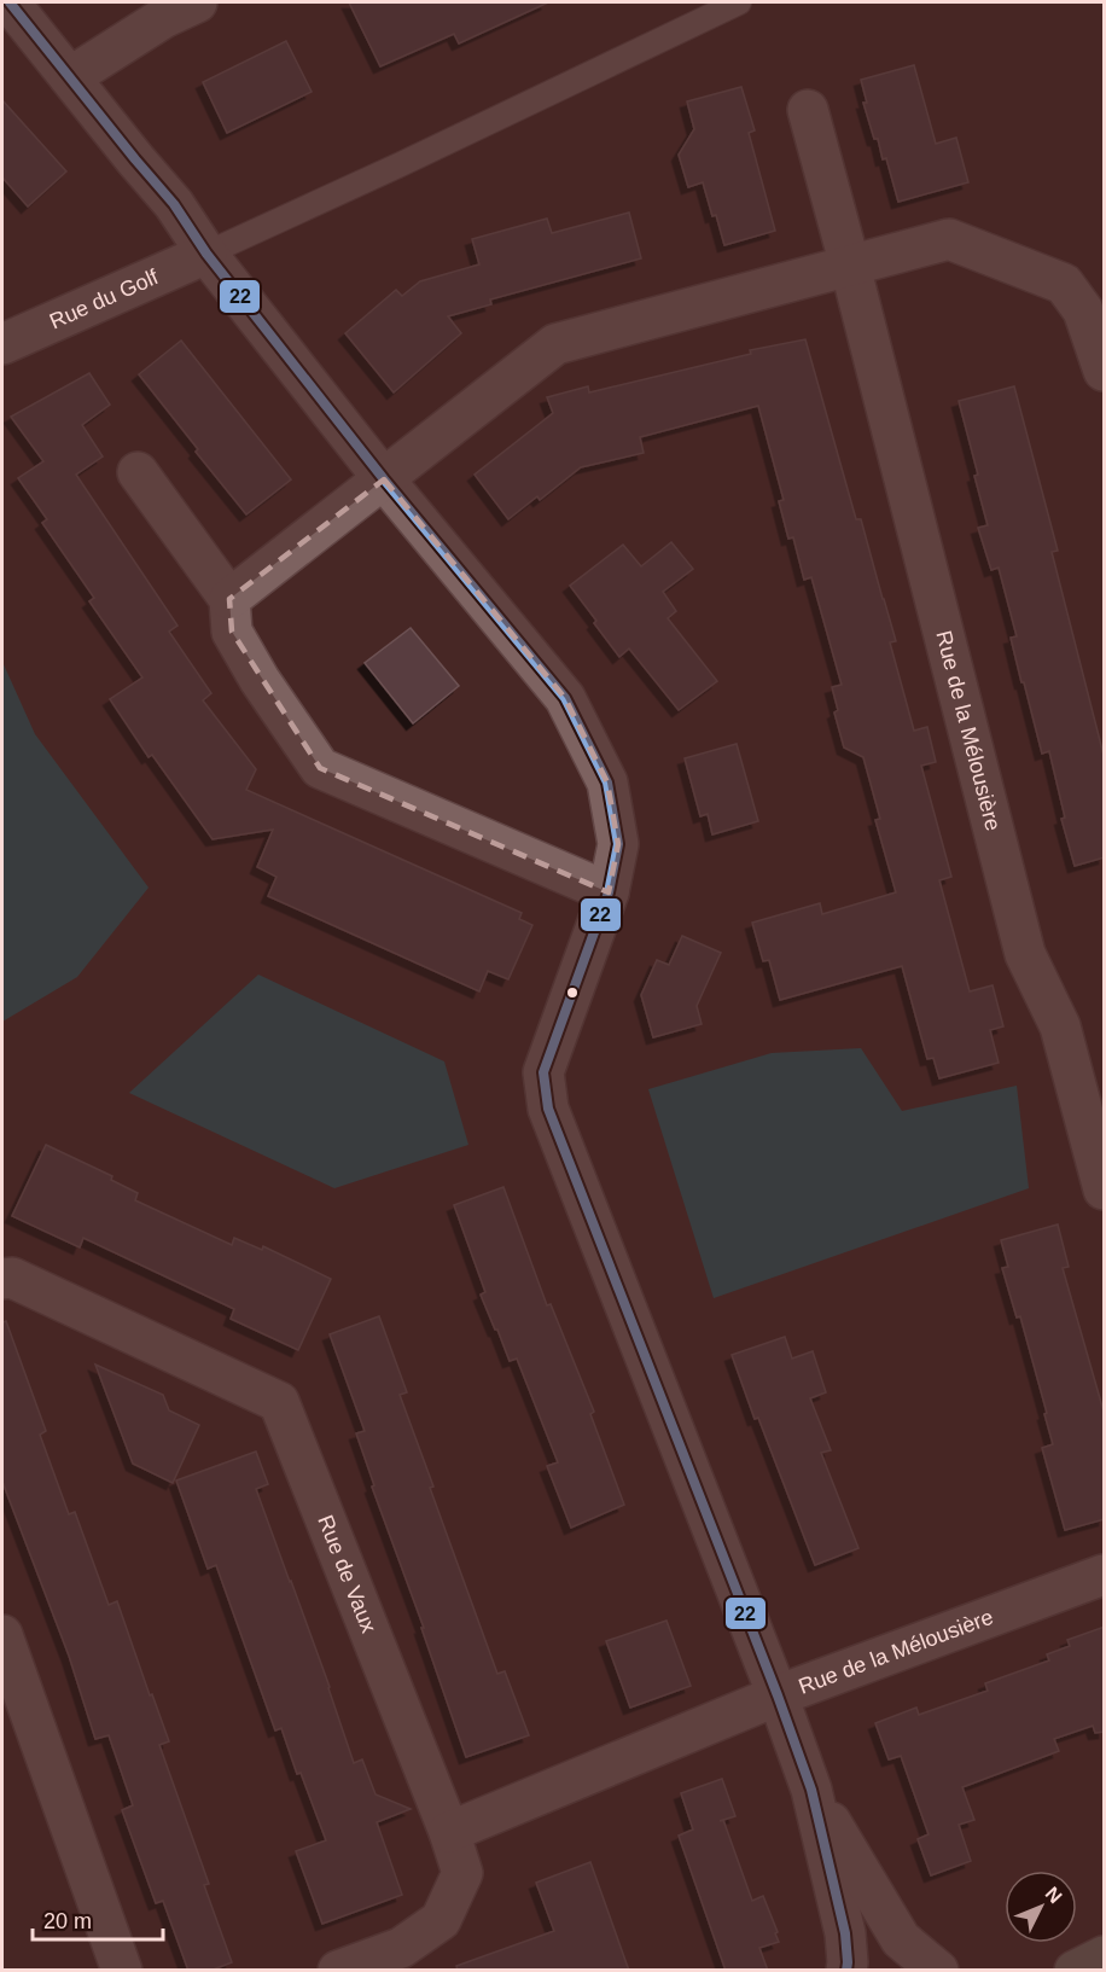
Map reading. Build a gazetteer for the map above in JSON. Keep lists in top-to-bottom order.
{
  "streets": {
    "street": ["Rue du Golf", "Rue de la Mélousière", "Rue de Vaux"]
  },
  "crossings": [
    ["Rue de la Mélousière", "Rue de Vaux"]
  ],
  "lines": ["transit line 22"],
  "scale_bar": "20 m",
  "north": "top right"
}
